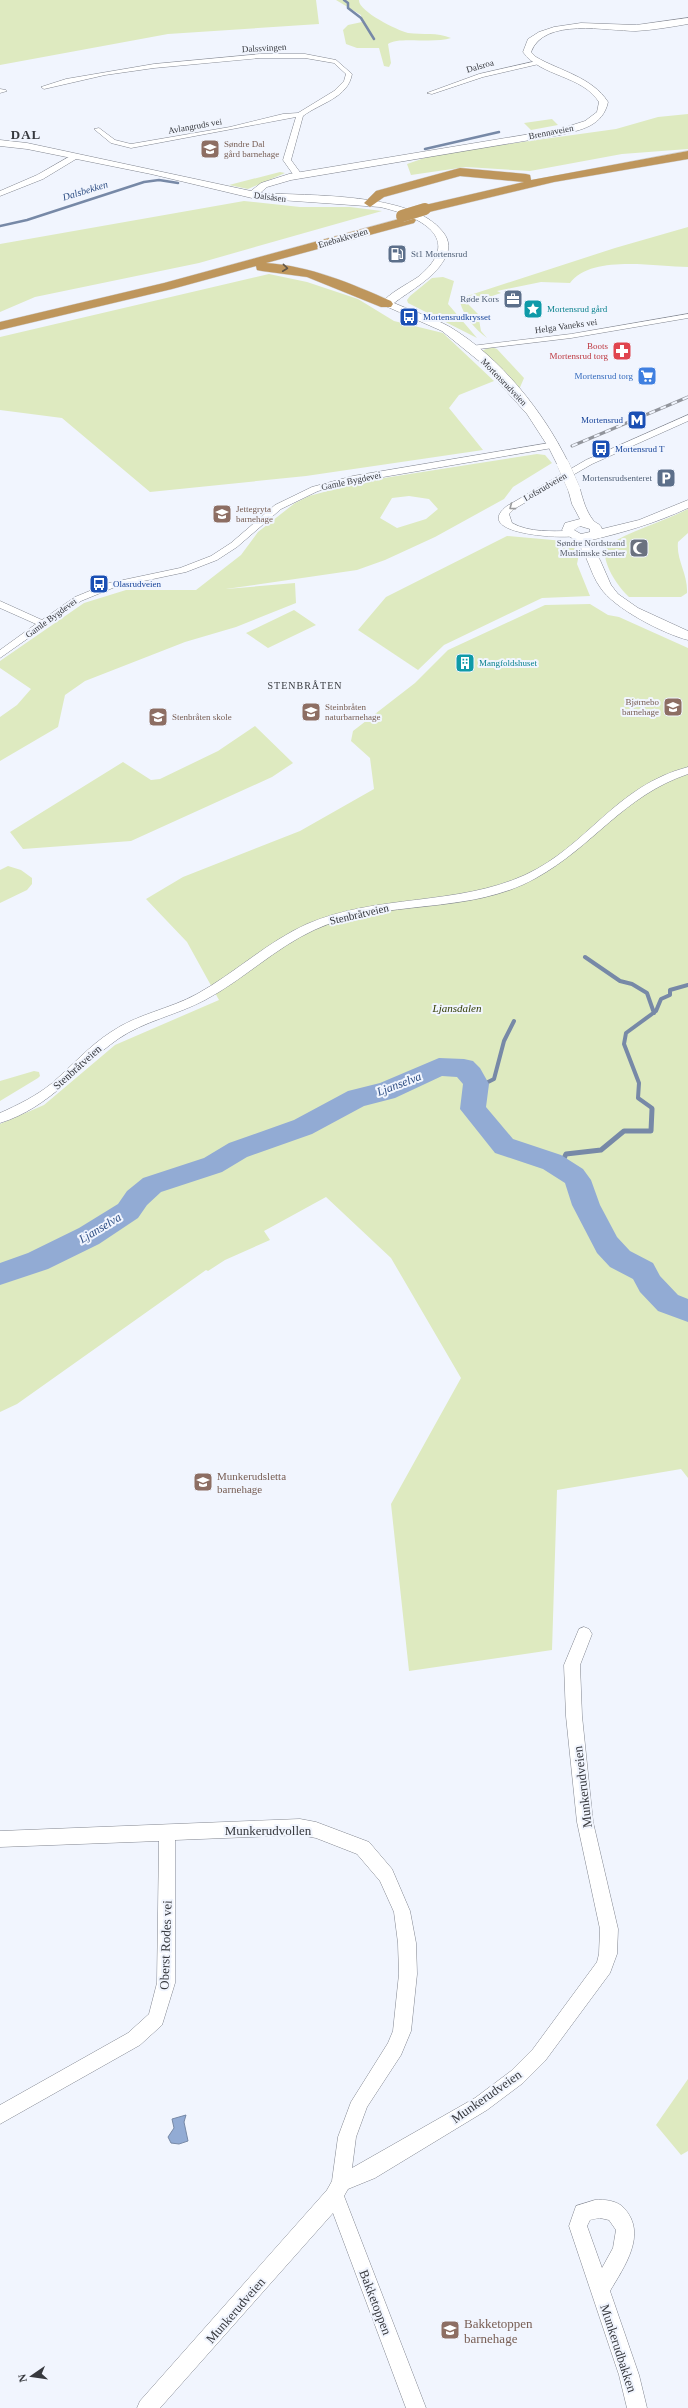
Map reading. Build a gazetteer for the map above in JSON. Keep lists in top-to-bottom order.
{
  "streets": {
    "highway": ["Enebakkveien"],
    "street": [
      "Dalssvingen",
      "Dalsroa",
      "Avlangruds vei",
      "Brennaveien",
      "Dalsåsen",
      "Helga Vaneks vei",
      "Mortensrudveien",
      "Gamle Bygdevei",
      "Lofsrudveien",
      "Stenbråtveien",
      "Munkerudveien",
      "Munkerudvollen",
      "Oberst Rodes vei",
      "Bakketoppen",
      "Munkerudbakken"
    ]
  },
  "crossings": [
    ["Dalssvingen", "Avlangruds vei"],
    ["Dalsroa", "Brennaveien"],
    ["Brennaveien", "Dalsåsen"],
    ["Dalsåsen", "Mortensrudveien"],
    ["Helga Vaneks vei", "Mortensrudveien"],
    ["Mortensrudveien", "Gamle Bygdevei"],
    ["Mortensrudveien", "Lofsrudveien"],
    ["Munkerudveien", "Munkerudvollen"],
    ["Munkerudveien", "Bakketoppen"],
    ["Munkerudvollen", "Oberst Rodes vei"],
    ["Munkerudvollen", "Bakketoppen"]
  ],
  "districts": ["DAL", "STENBRÅTEN"],
  "water": ["Dalsbekken", "Ljanselva"],
  "parks": ["Ljansdalen"],
  "places": {
    "school or university": [
      "Søndre Dal gård barnehage",
      "Jettegryta barnehage",
      "Bjørnebo barnehage",
      "Steinbråten naturbarnehage",
      "Stenbråten skole",
      "Munkerudsletta barnehage",
      "Bakketoppen barnehage"
    ],
    "fuel station": ["St1 Mortensrud"],
    "office": ["Røde Kors"],
    "place": ["Mortensrud gård"],
    "bus stop": ["Mortensrudkrysset", "Mortensrud T", "Olasrudveien"],
    "pharmacy": ["Boots Mortensrud torg"],
    "supermarket": ["Mortensrud torg"],
    "metro station": ["Mortensrud"],
    "parking": ["Mortensrudsenteret"],
    "mosque": ["Søndre Nordstrand Muslimske Senter"],
    "building": ["Mangfoldshuset"]
  },
  "north": "left"
}
